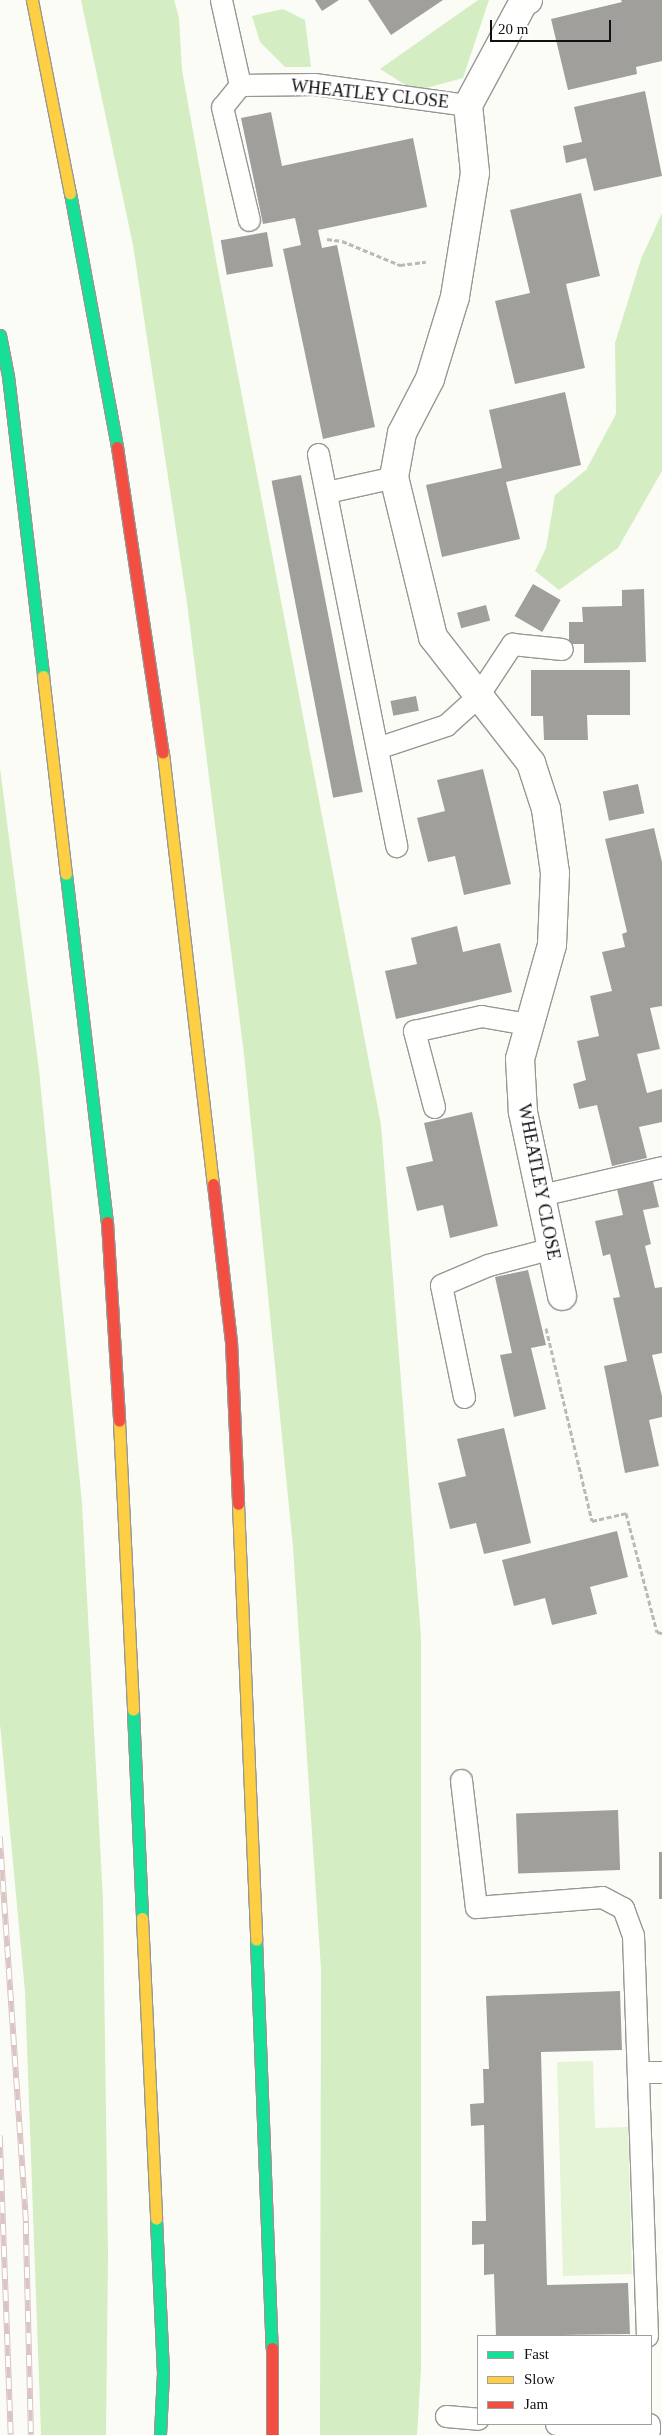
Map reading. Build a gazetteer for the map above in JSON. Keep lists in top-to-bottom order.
{
  "streets": {
    "street": ["WHEATLEY CLOSE"]
  },
  "legend": ["Fast", "Slow", "Jam"],
  "scale_bar": "20 m"
}
